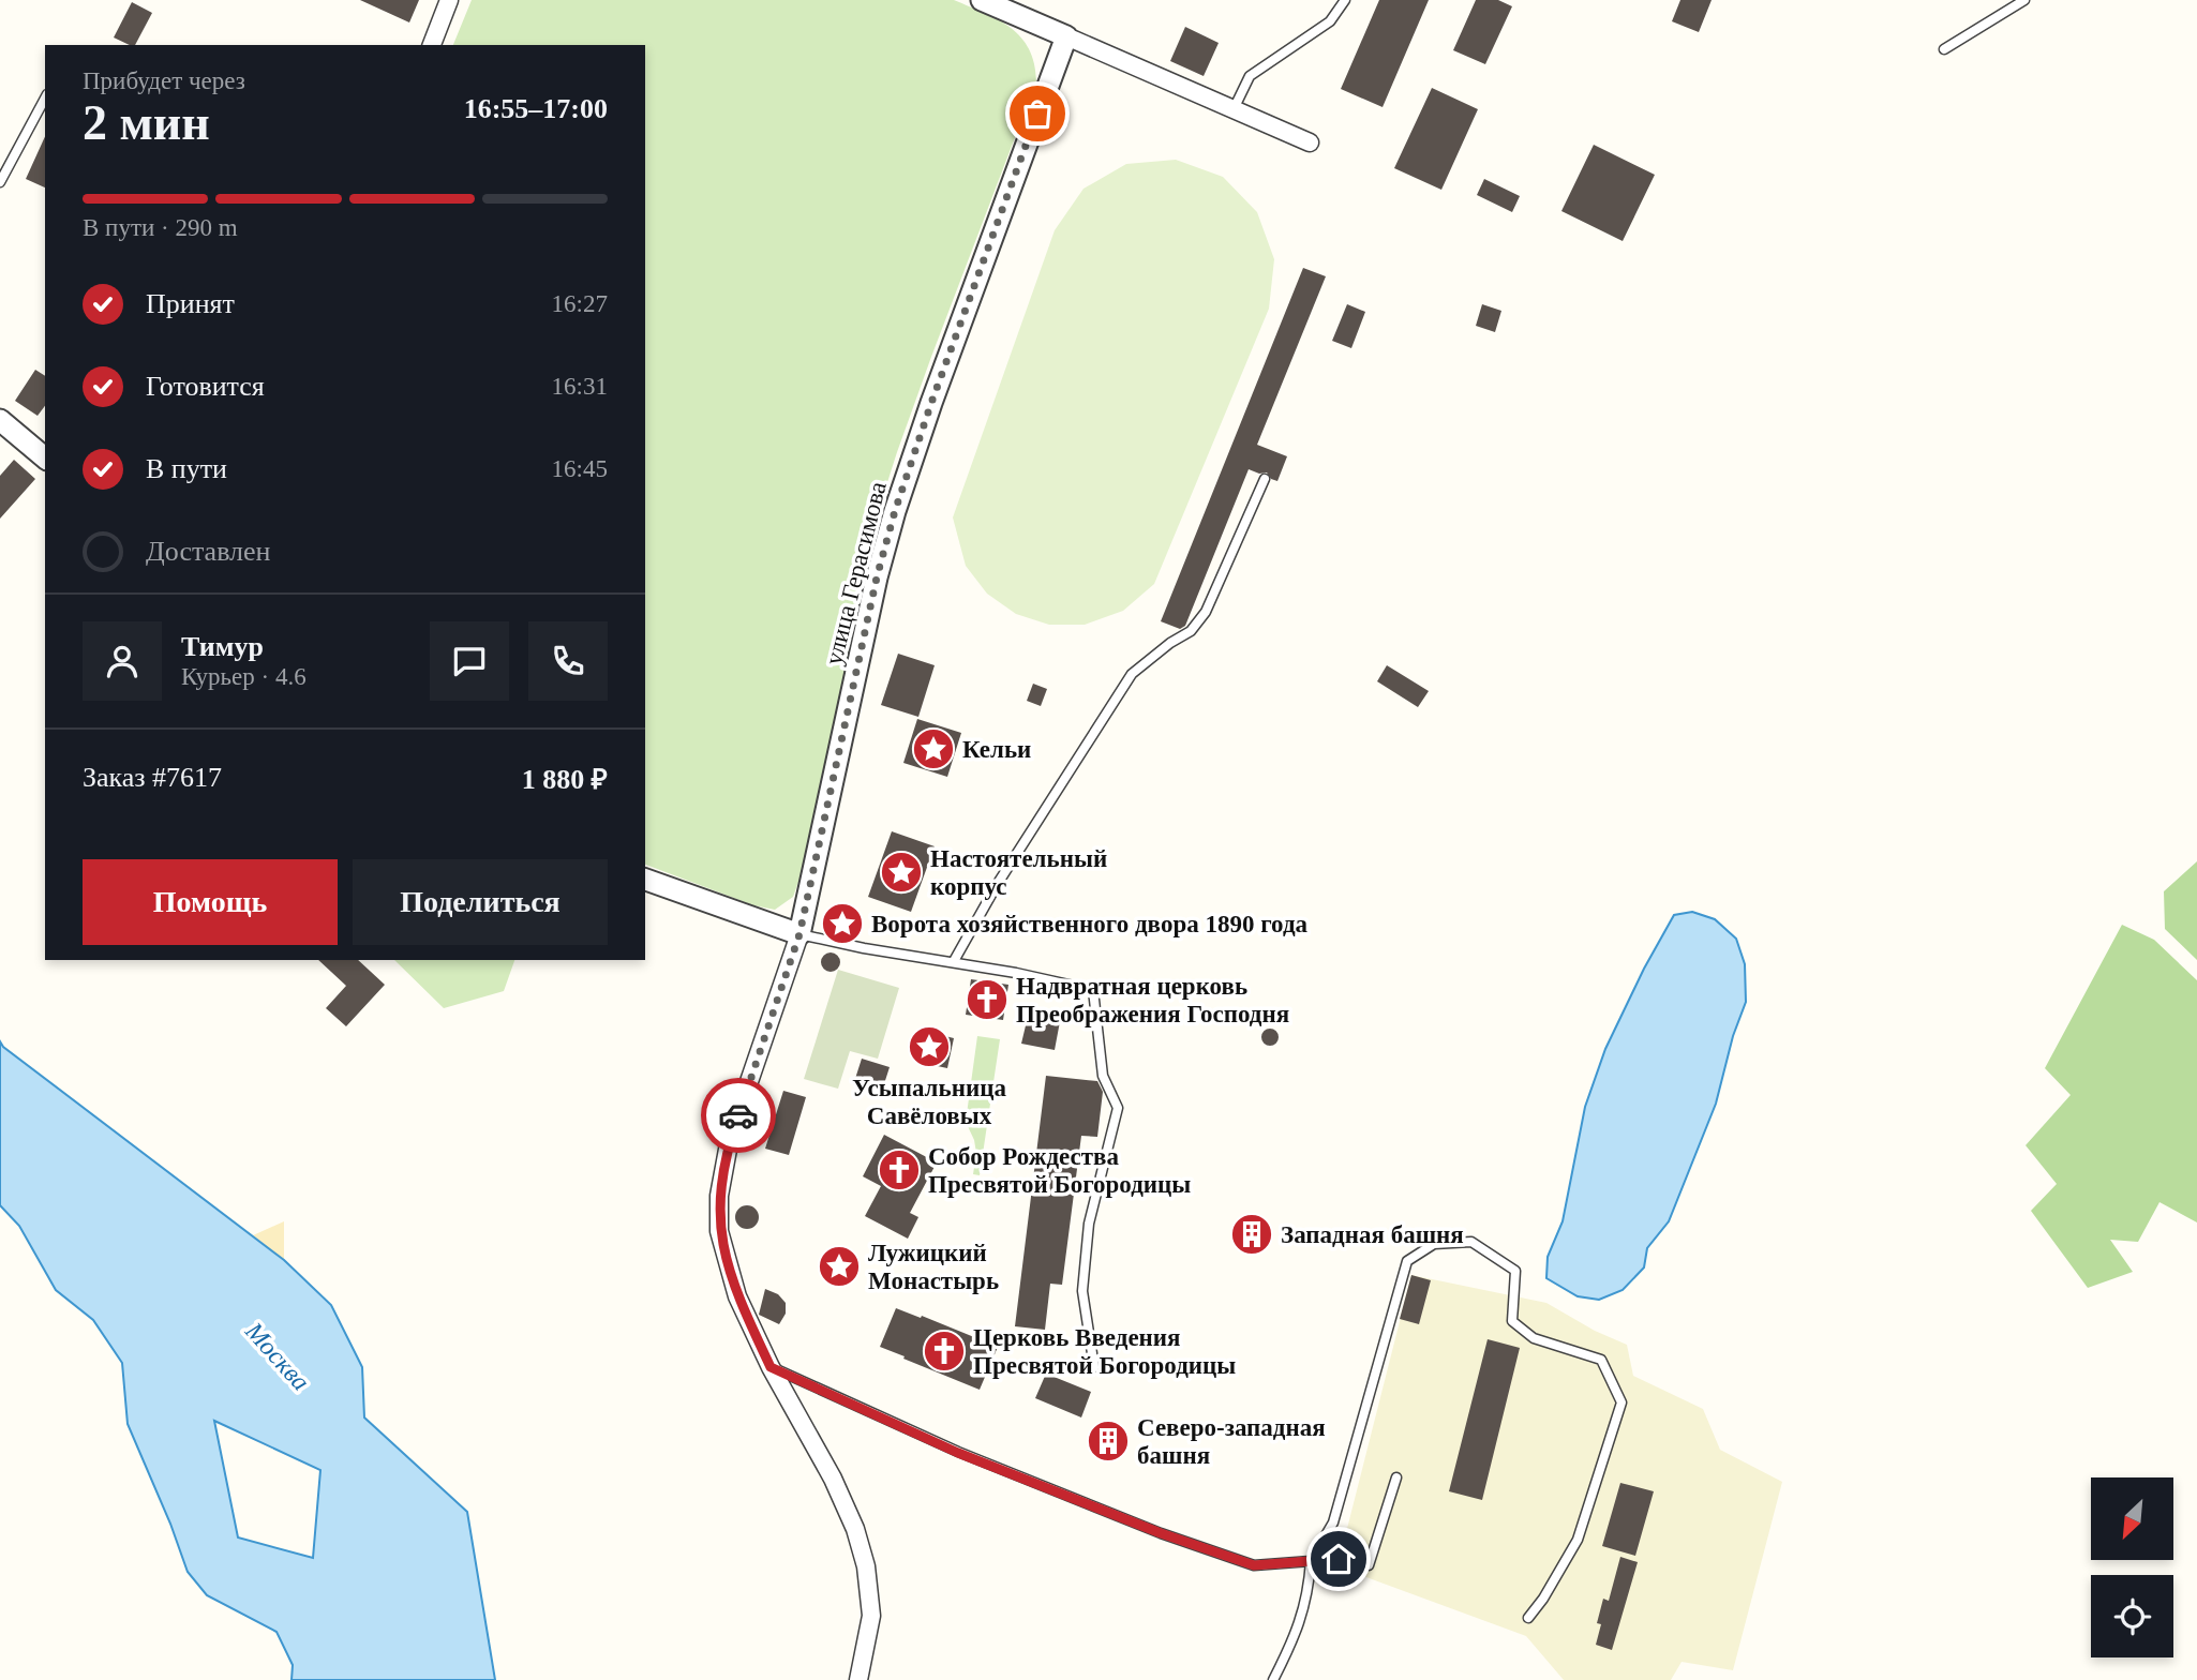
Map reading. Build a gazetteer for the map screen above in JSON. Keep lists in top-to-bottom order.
{
  "streets": {
    "street": ["улица Герасимова"]
  },
  "water": ["Москва"],
  "places": {
    "place": [
      "Кельи",
      "Настоятельный корпус",
      "Ворота хозяйственного двора 1890 года",
      "Усыпальница Савёловых",
      "Лужицкий Монастырь"
    ],
    "church": ["Надвратная церковь Преображения Господня", "Собор Рождества Пресвятой Богородицы", "Церковь Введения Пресвятой Богородицы"],
    "building": ["Западная башня", "Северо-западная башня"]
  },
  "north": "bottom left",
  "page": {
    "heading": ["2 мин", "Прибудет через", "16:55–17:00"],
    "panel": [
      "Тимур",
      "Курьер · 4.6",
      "Заказ #7617",
      "1 880 ₽"
    ],
    "bar": "В пути · 290 m",
    "list": [
      ["Принят", "16:27"],
      ["Готовится", "16:31"],
      ["В пути", "16:45"],
      "Доставлен"
    ],
    "buttons": ["Помощь", "Поделиться"]
  }
}
